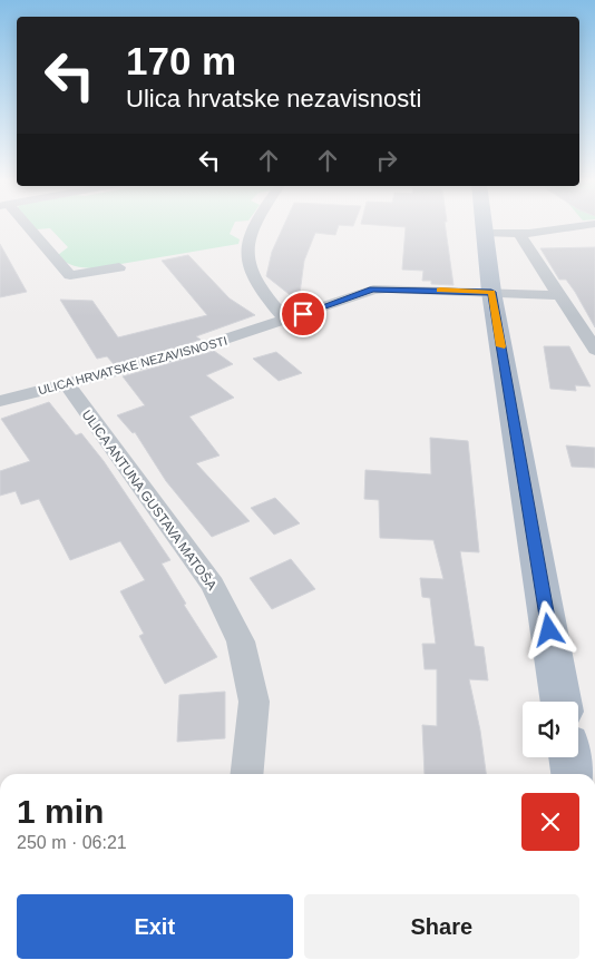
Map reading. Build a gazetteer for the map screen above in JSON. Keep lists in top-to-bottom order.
{
  "streets": {
    "street": ["ULICA HRVATSKE NEZAVISNOSTI", "ULICA ANTUNA GUSTAVA MATOŠA"]
  },
  "crossings": [
    ["ULICA HRVATSKE NEZAVISNOSTI", "ULICA ANTUNA GUSTAVA MATOŠA"]
  ],
  "page": {
    "turn": ["170 m", "Ulica hrvatske nezavisnosti"],
    "heading": ["1 min", "250 m · 06:21"],
    "buttons": ["Exit", "Share"]
  }
}
